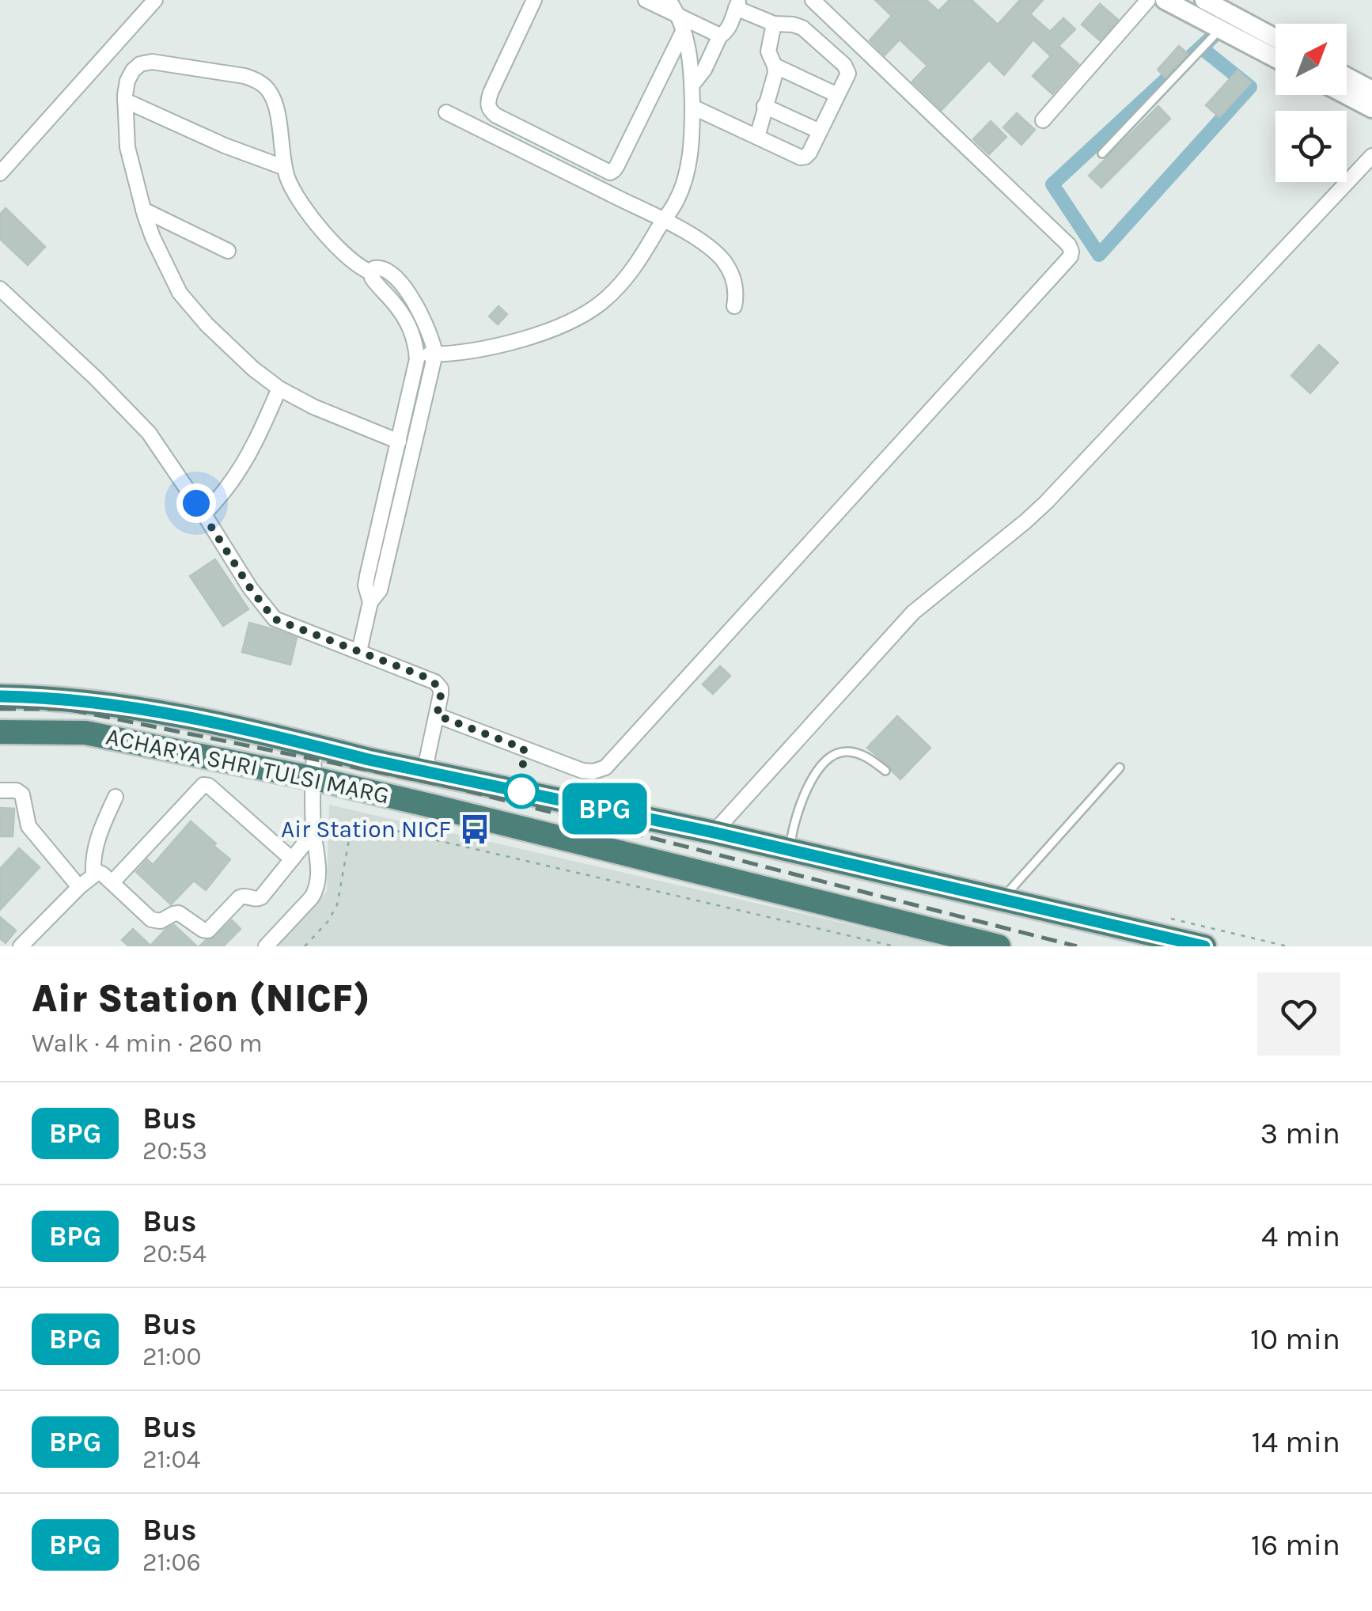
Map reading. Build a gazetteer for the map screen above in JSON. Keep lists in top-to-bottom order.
{
  "streets": {
    "highway": ["ACHARYA SHRI TULSI MARG"]
  },
  "places": {
    "bus stop": ["Air Station NICF"]
  },
  "lines": ["bus line BPG"],
  "north": "top right",
  "page": {
    "on_map": "BPG",
    "heading": ["Air Station (NICF)", "Walk · 4 min · 260 m"],
    "list": [
      {
        "mark": "BPG",
        "name": "Bus",
        "note": "20:53",
        "value": "3 min"
      },
      {
        "mark": "BPG",
        "name": "Bus",
        "note": "20:54",
        "value": "4 min"
      },
      {
        "mark": "BPG",
        "name": "Bus",
        "note": "21:00",
        "value": "10 min"
      },
      {
        "mark": "BPG",
        "name": "Bus",
        "note": "21:04",
        "value": "14 min"
      },
      {
        "mark": "BPG",
        "name": "Bus",
        "note": "21:06",
        "value": "16 min"
      }
    ]
  }
}
